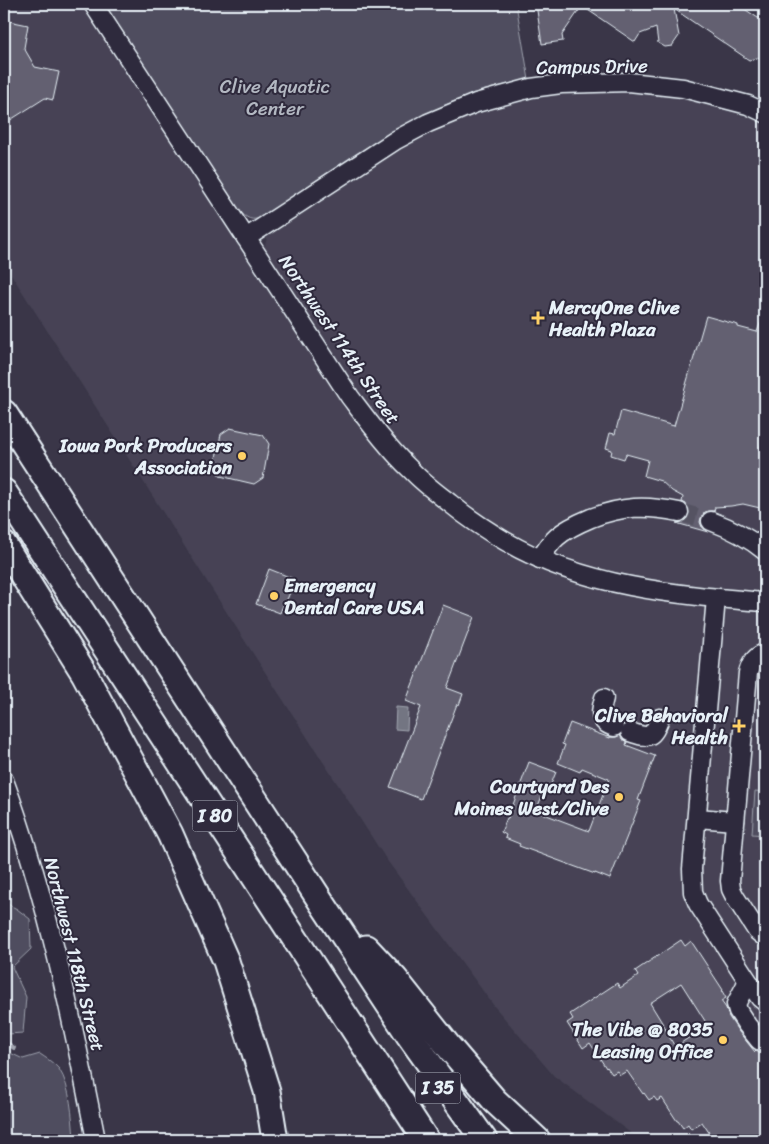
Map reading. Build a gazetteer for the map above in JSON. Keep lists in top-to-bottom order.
{
  "streets": {
    "highway": ["I 80", "I 35"],
    "street": ["Campus Drive", "Northwest 114th Street", "Northwest 118th Street"]
  },
  "crossings": [
    ["Campus Drive", "Northwest 114th Street"],
    ["I 80", "I 35"]
  ],
  "parks": ["Clive Aquatic Center"],
  "places": {
    "health": ["MercyOne Clive Health Plaza", "Clive Behavioral Health"],
    "other": [
      "Iowa Pork Producers Association",
      "Emergency Dental Care USA",
      "Courtyard Des Moines West/Clive",
      "The Vibe @ 8035 Leasing Office"
    ]
  }
}
